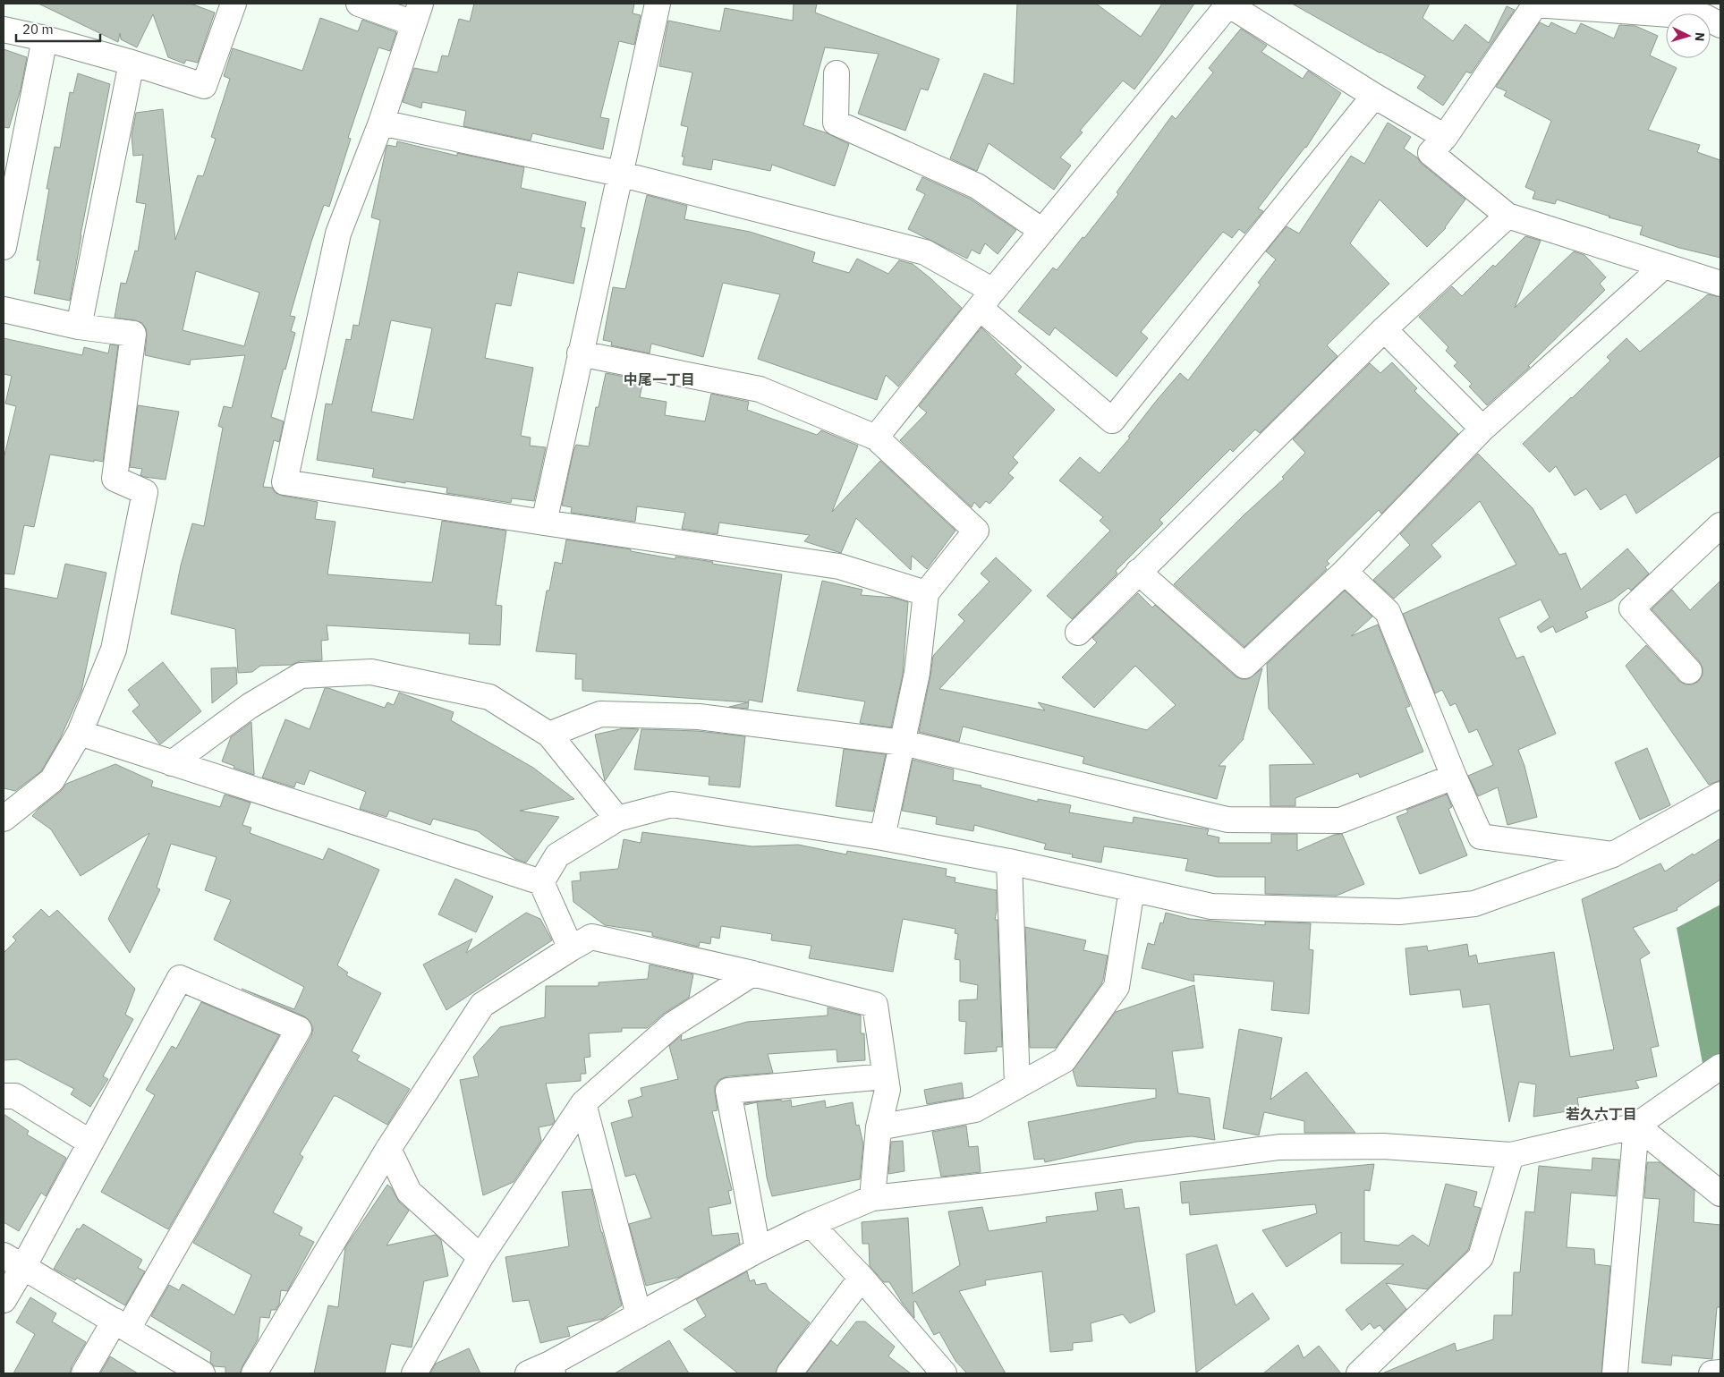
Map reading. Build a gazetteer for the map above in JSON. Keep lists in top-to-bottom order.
{
  "districts": ["中尾一丁目", "若久六丁目"],
  "scale_bar": "20 m",
  "north": "right"
}
